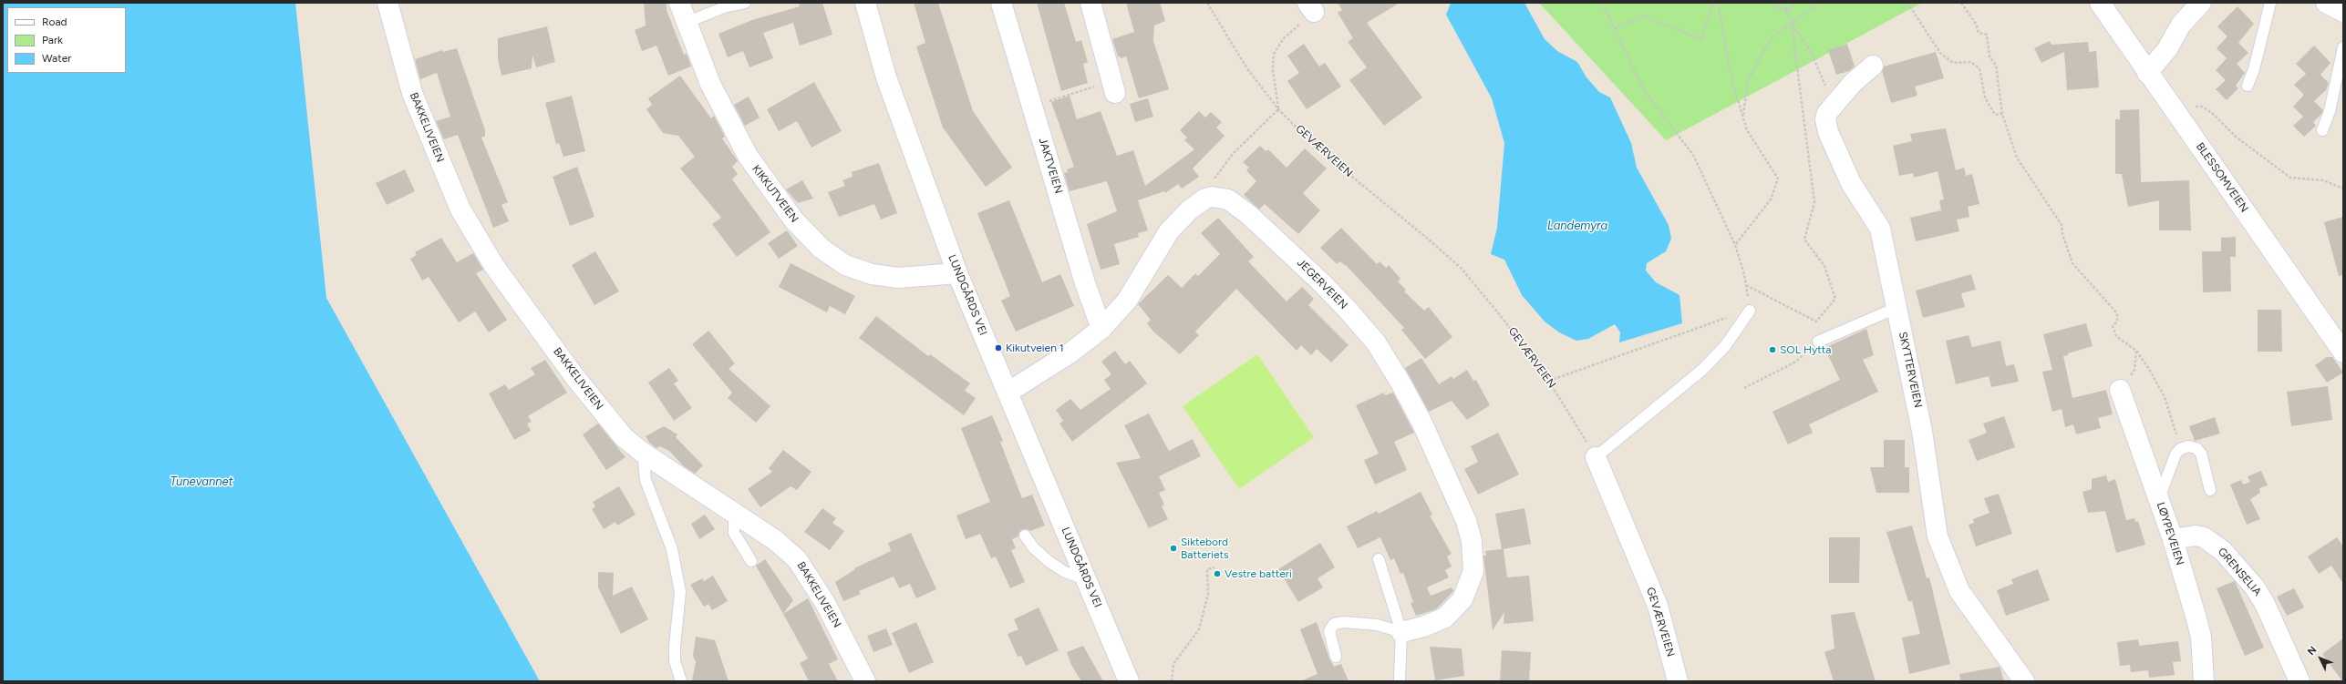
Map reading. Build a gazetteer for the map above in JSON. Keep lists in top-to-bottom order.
{
  "streets": {
    "street": [
      "BAKKELIVEIEN",
      "GEVÆRVEIEN",
      "JAKTVEIEN",
      "BLESSOMVEIEN",
      "KIKKUTVEIEN",
      "JEGERVEIEN",
      "LUNDGÅRDS VEI",
      "SKYTTERVEIEN",
      "LØYPEVEIEN",
      "GRENSELIA"
    ]
  },
  "crossings": [
    ["KIKKUTVEIEN", "LUNDGÅRDS VEI"],
    ["LØYPEVEIEN", "GRENSELIA"]
  ],
  "water": ["Landemyra", "Tunevannet"],
  "places": [
    "Kikutveien 1",
    "SOL Hytta",
    "Siktebord Batteriets",
    "Vestre batteri"
  ],
  "legend": ["Road", "Park", "Water"],
  "north": "top left"
}
